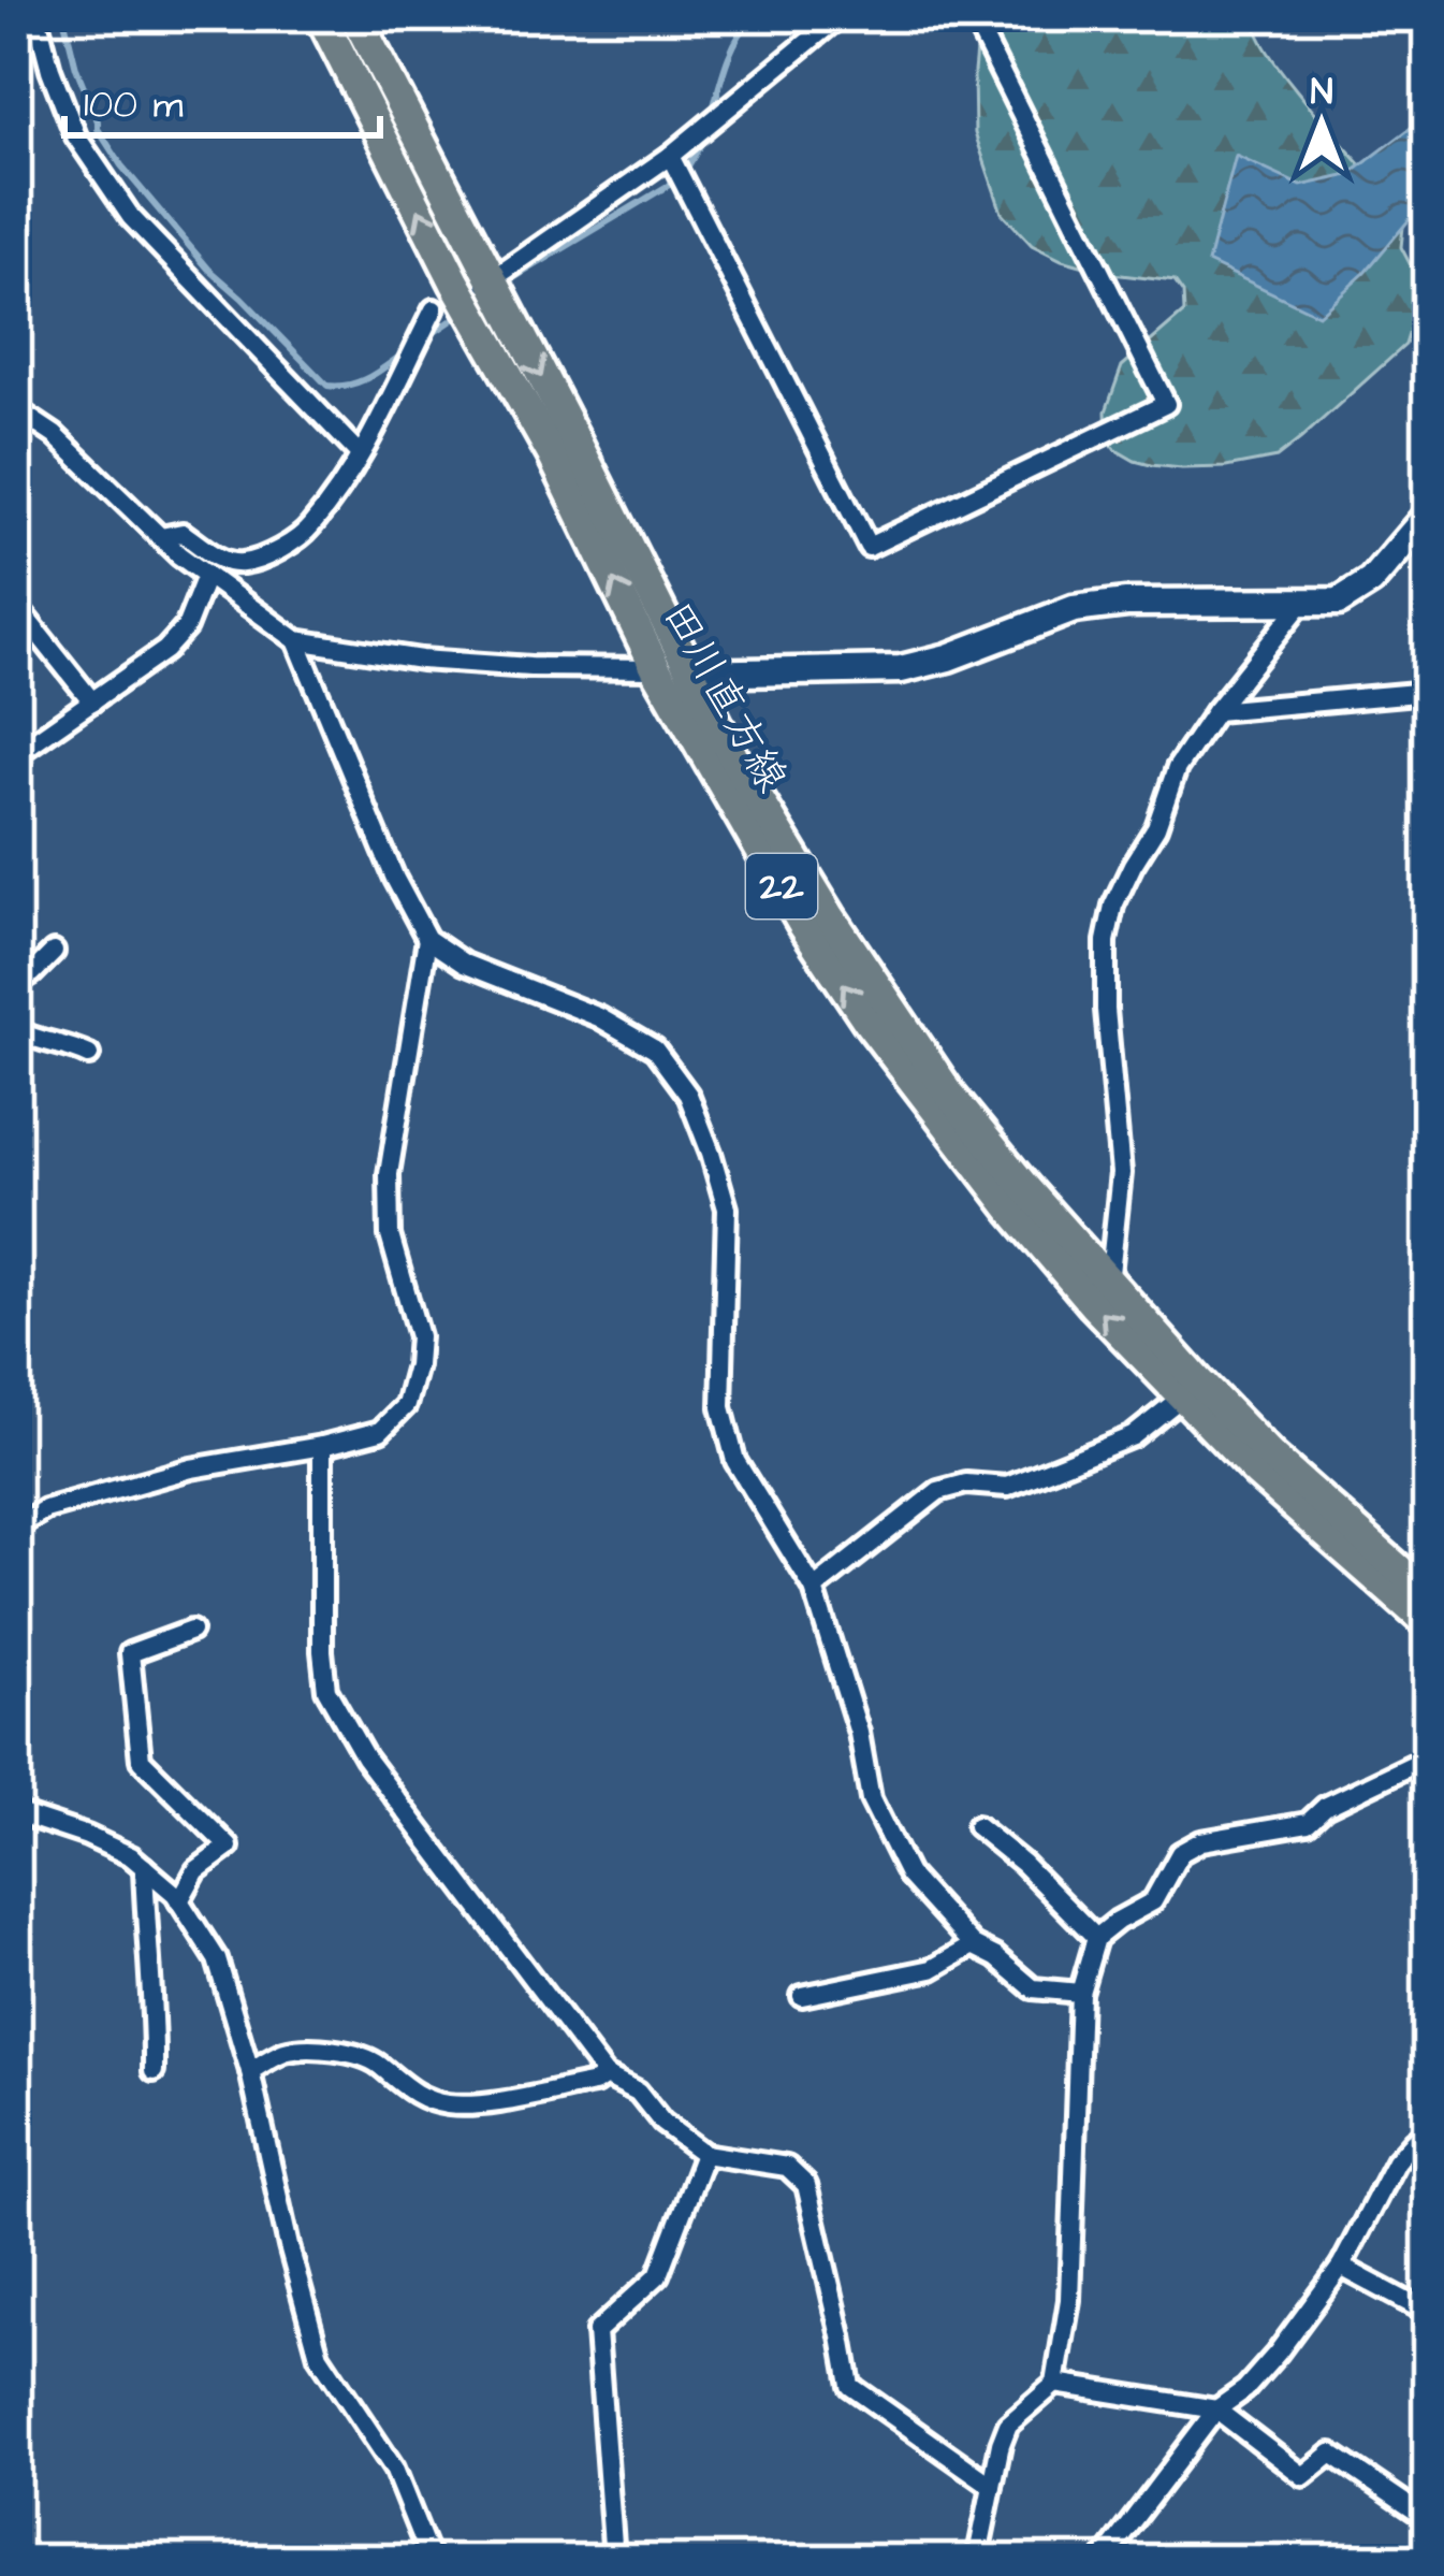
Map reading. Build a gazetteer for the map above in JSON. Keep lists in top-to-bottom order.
{
  "streets": {
    "main road": ["田川直方線", "22"]
  },
  "scale_bar": "100 m",
  "north": "top"
}
